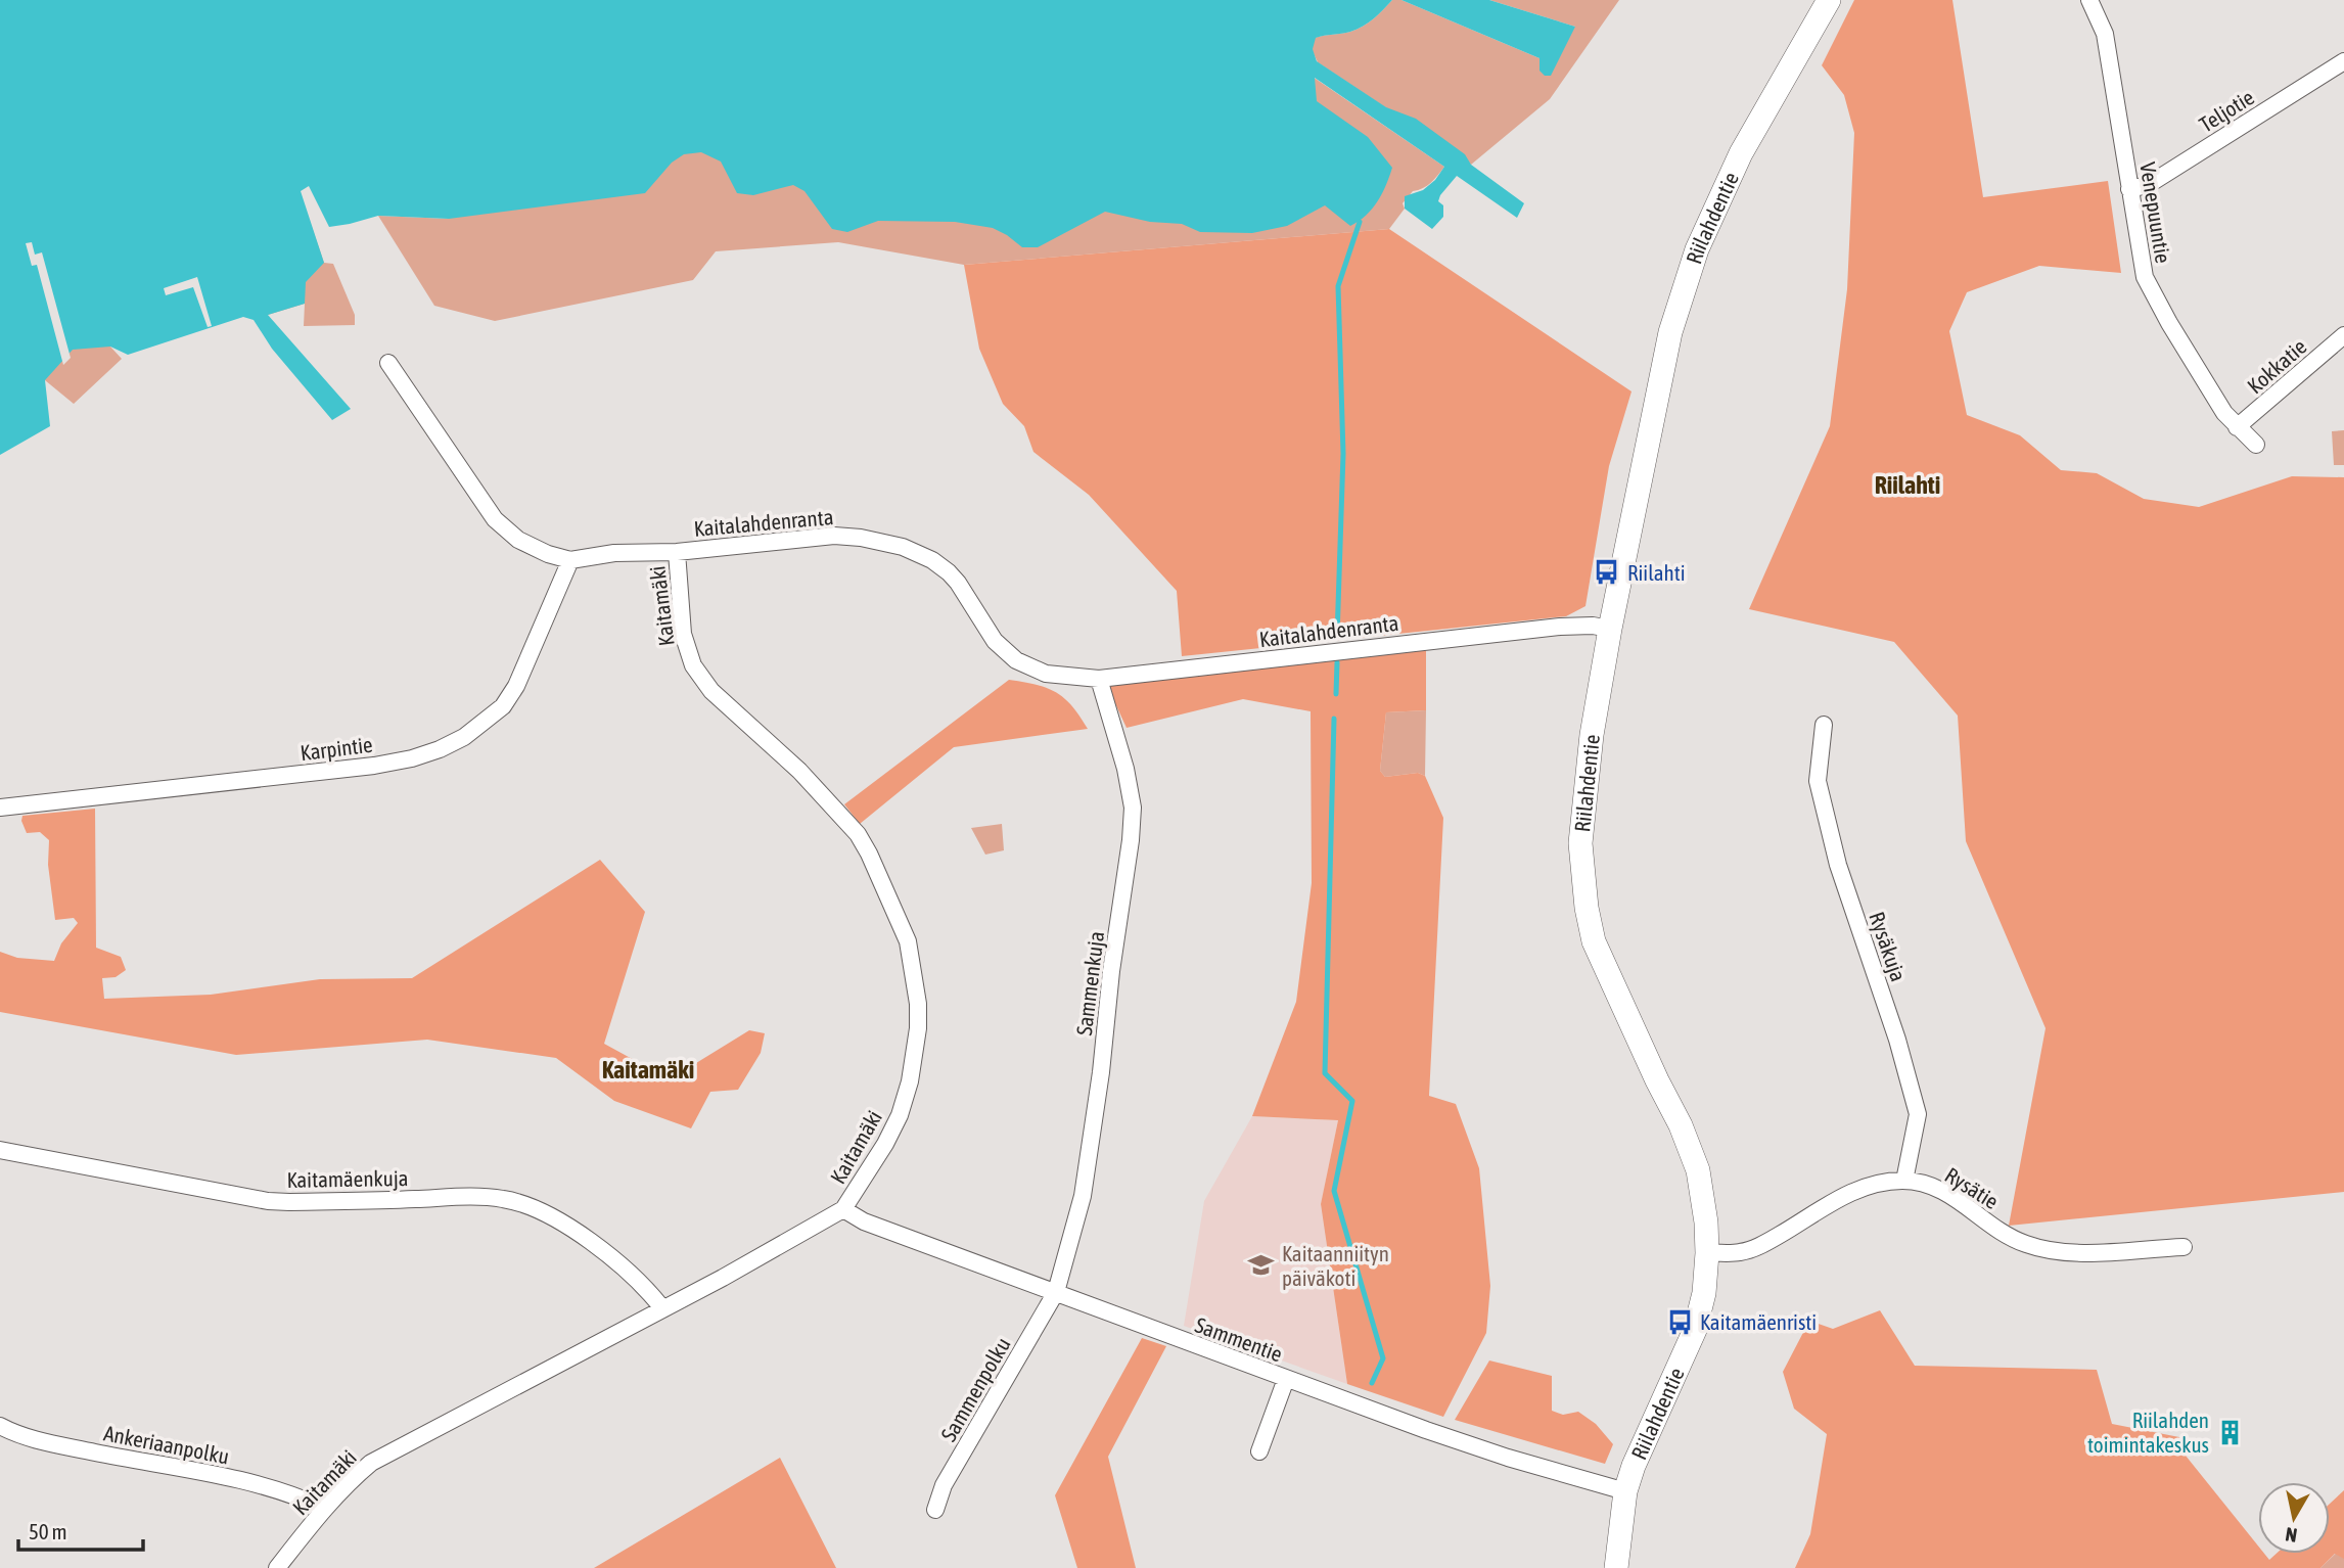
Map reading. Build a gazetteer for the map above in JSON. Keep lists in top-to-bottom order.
{
  "streets": {
    "street": [
      "Teljotie",
      "Venepuuntie",
      "Riilahdentie",
      "Kokkatie",
      "Kaitalahdenranta",
      "Kaitamäki",
      "Karpintie",
      "Rysäkuja",
      "Sammenkuja",
      "Kaitamäenkuja",
      "Rysätie",
      "Sammentie",
      "Sammenpolku",
      "Ankeriaanpolku"
    ]
  },
  "crossings": [
    ["Teljotie", "Venepuuntie"],
    ["Venepuuntie", "Kokkatie"],
    ["Riilahdentie", "Kaitalahdenranta"],
    ["Riilahdentie", "Rysätie"],
    ["Riilahdentie", "Sammentie"],
    ["Kaitalahdenranta", "Kaitamäki"],
    ["Kaitalahdenranta", "Karpintie"],
    ["Kaitalahdenranta", "Sammenkuja"],
    ["Kaitamäki", "Kaitamäenkuja"],
    ["Kaitamäki", "Sammentie"],
    ["Kaitamäki", "Ankeriaanpolku"],
    ["Rysäkuja", "Rysätie"],
    ["Sammenkuja", "Sammentie"],
    ["Sammenkuja", "Sammenpolku"],
    ["Sammentie", "Sammenpolku"]
  ],
  "districts": ["Riilahti", "Kaitamäki"],
  "places": {
    "bus stop": ["Riilahti", "Kaitamäenristi"],
    "school or university": ["Kaitaanniityn päiväkoti"],
    "building": ["Riilahden toimintakeskus"]
  },
  "scale_bar": "50 m",
  "north": "bottom"
}
